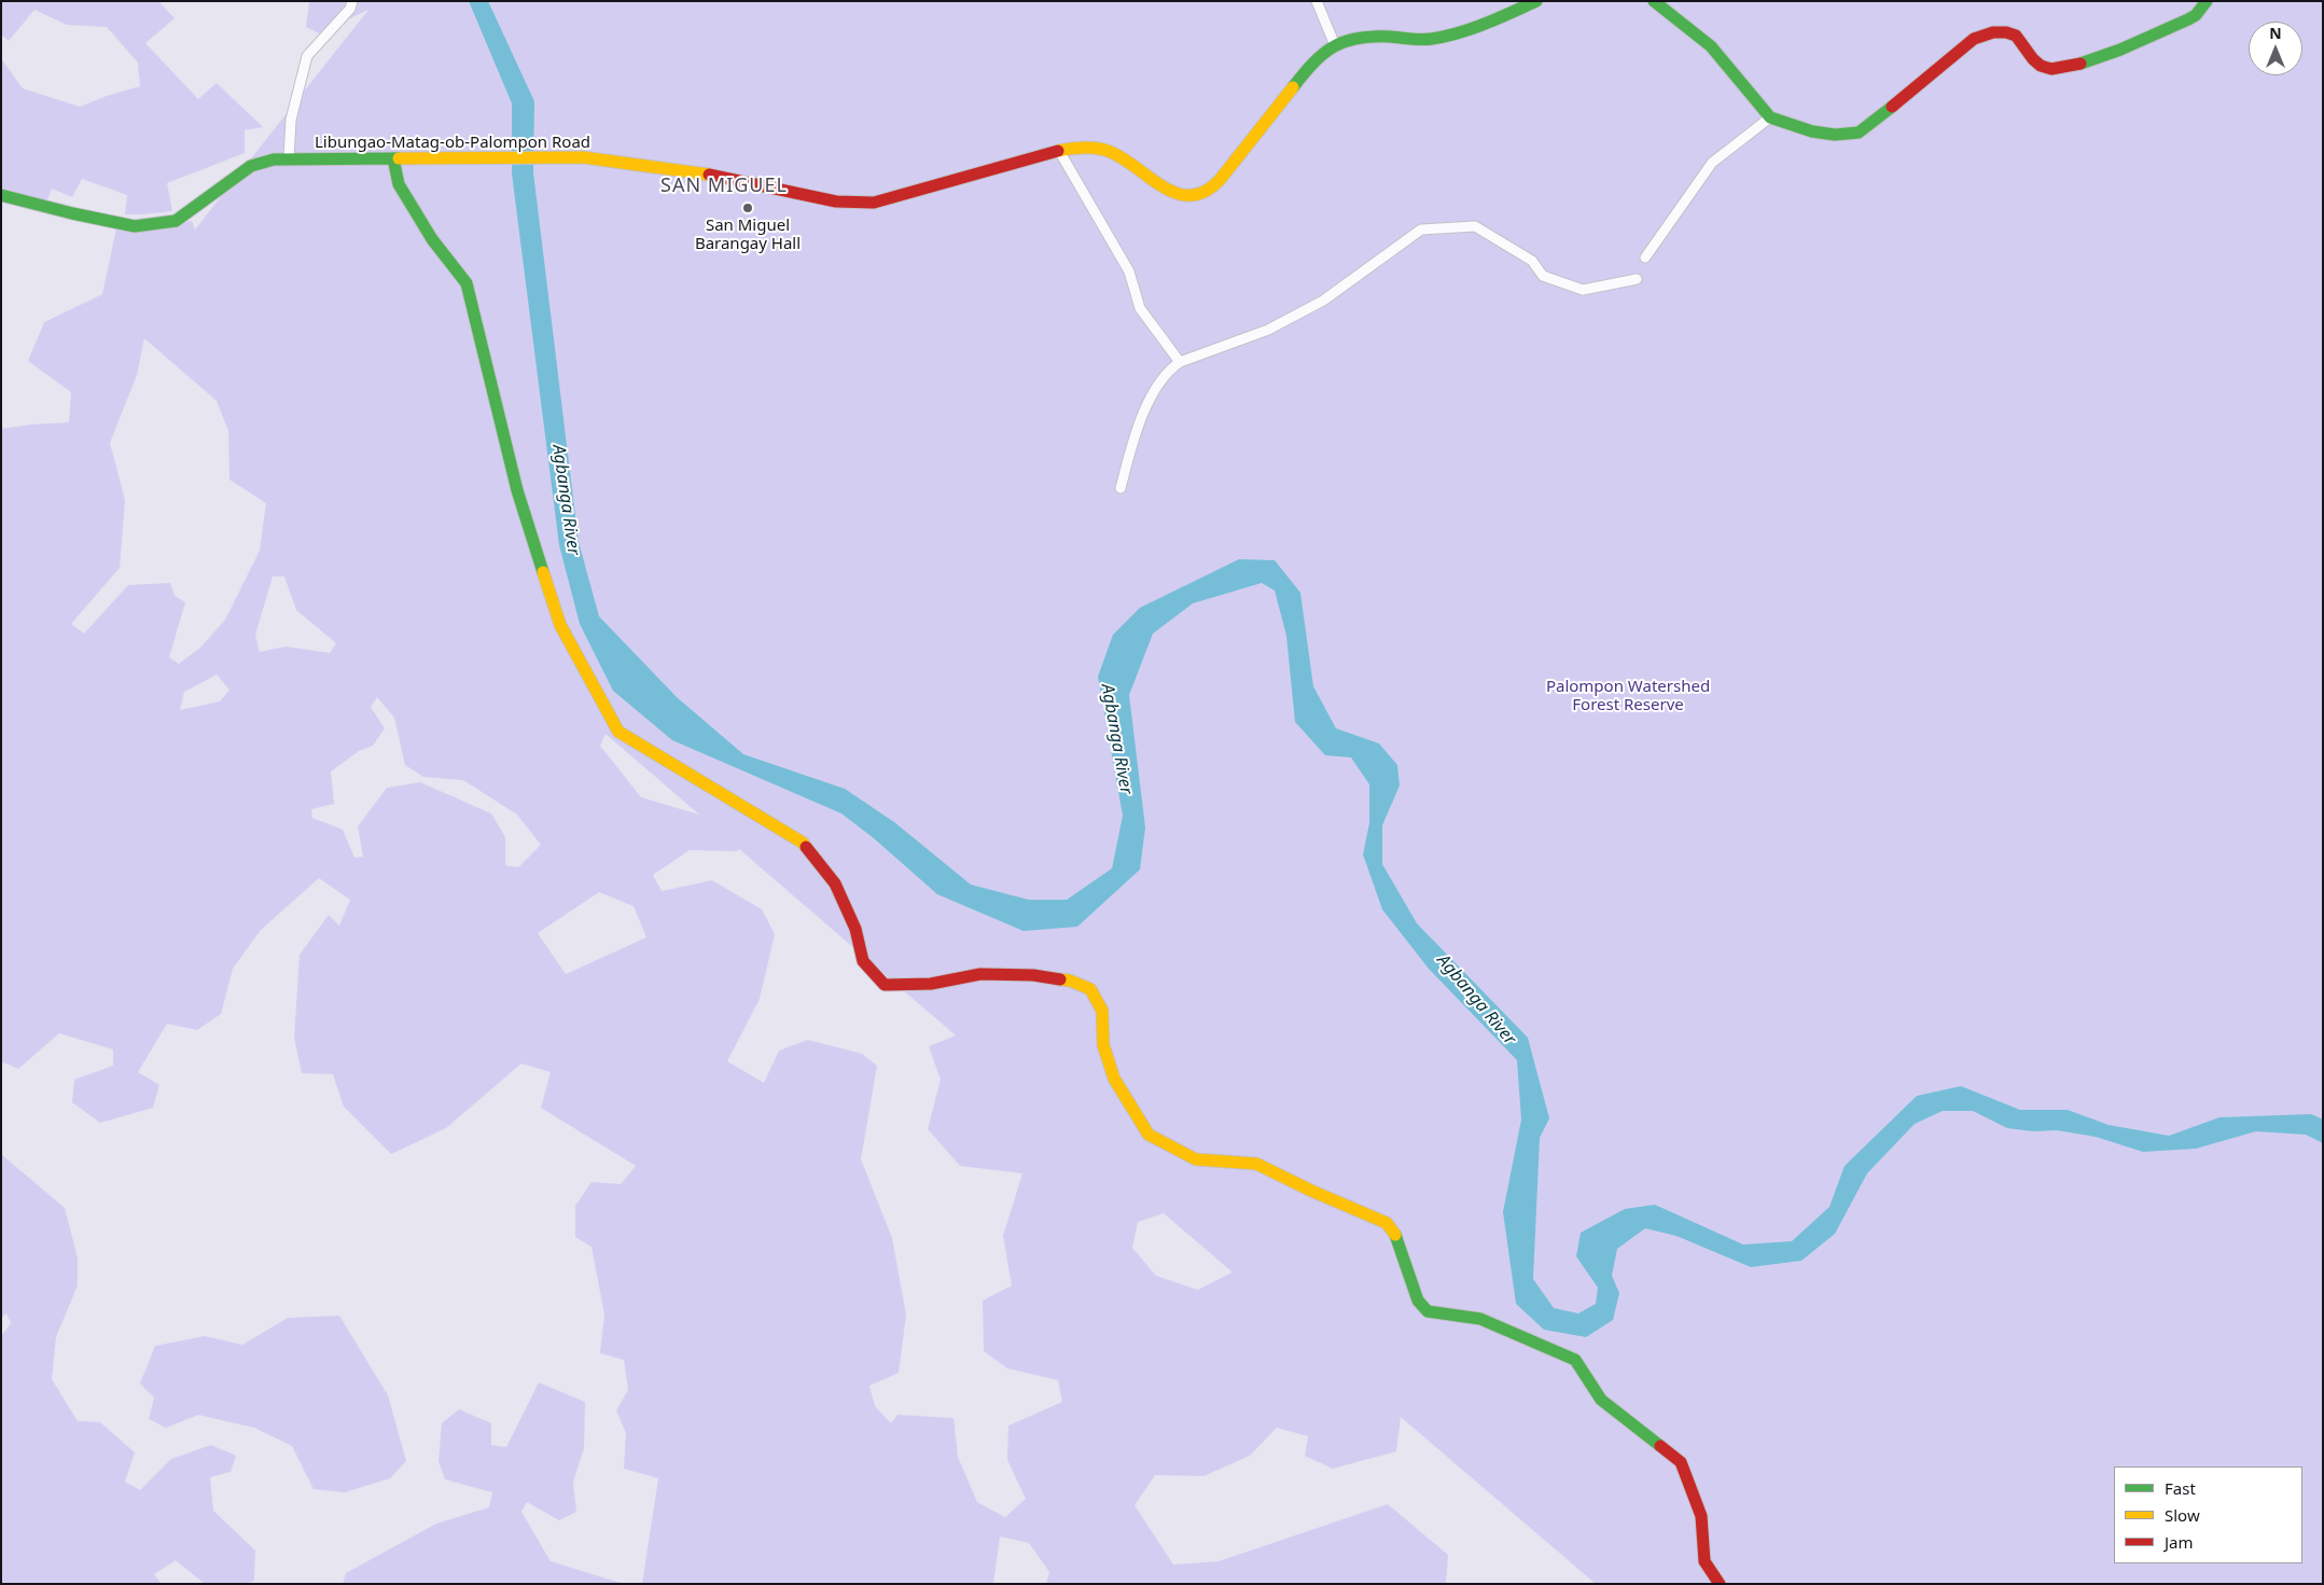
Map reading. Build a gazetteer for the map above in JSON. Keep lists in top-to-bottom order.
{
  "streets": {
    "main road": ["Libungao-Matag-ob-Palompon Road"]
  },
  "districts": ["SAN MIGUEL"],
  "water": ["Agbanga River"],
  "parks": ["Palompon Watershed Forest Reserve"],
  "places": ["San Miguel Barangay Hall"],
  "legend": ["Fast", "Slow", "Jam"],
  "north": "top"
}
